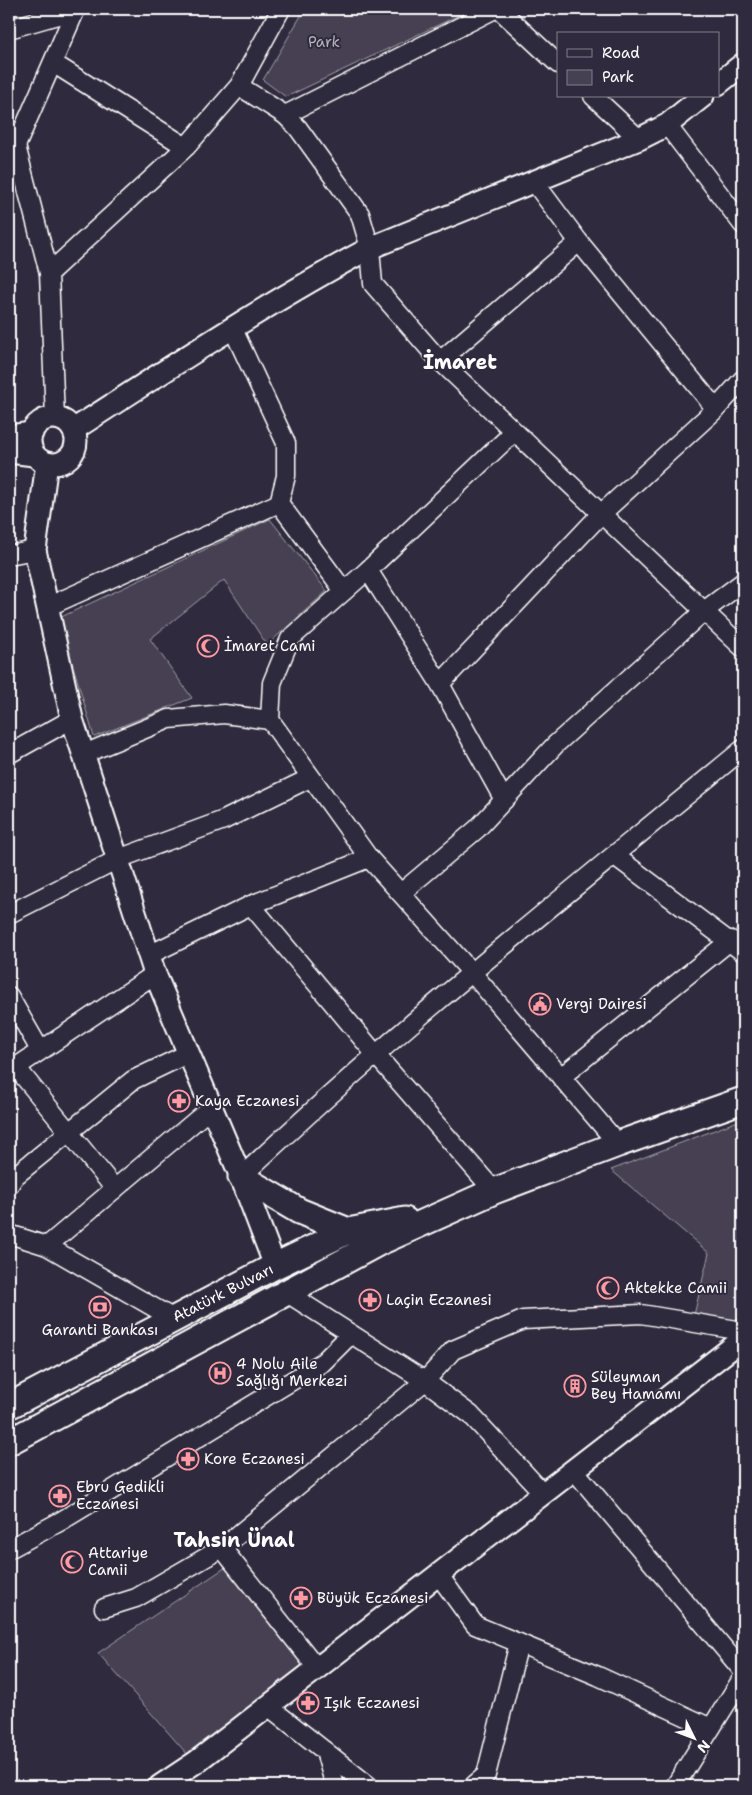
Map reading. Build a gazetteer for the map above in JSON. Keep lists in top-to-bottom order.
{
  "streets": {
    "main road": ["Atatürk Bulvarı"]
  },
  "districts": ["İmaret", "Tahsin Ünal"],
  "parks": ["Park"],
  "places": {
    "mosque": ["İmaret Cami", "Aktekke Camii", "Attariye Camii"],
    "public building": ["Vergi Dairesi"],
    "pharmacy": [
      "Kaya Eczanesi",
      "Laçin Eczanesi",
      "Kore Eczanesi",
      "Ebru Gedikli Eczanesi",
      "Büyük Eczanesi",
      "Işık Eczanesi"
    ],
    "bank": ["Garanti Bankası"],
    "hospital": ["4 Nolu Aile Sağlığı Merkezi"],
    "building": ["Süleyman Bey Hamamı"]
  },
  "legend": ["Road", "Park"],
  "north": "bottom right"
}
